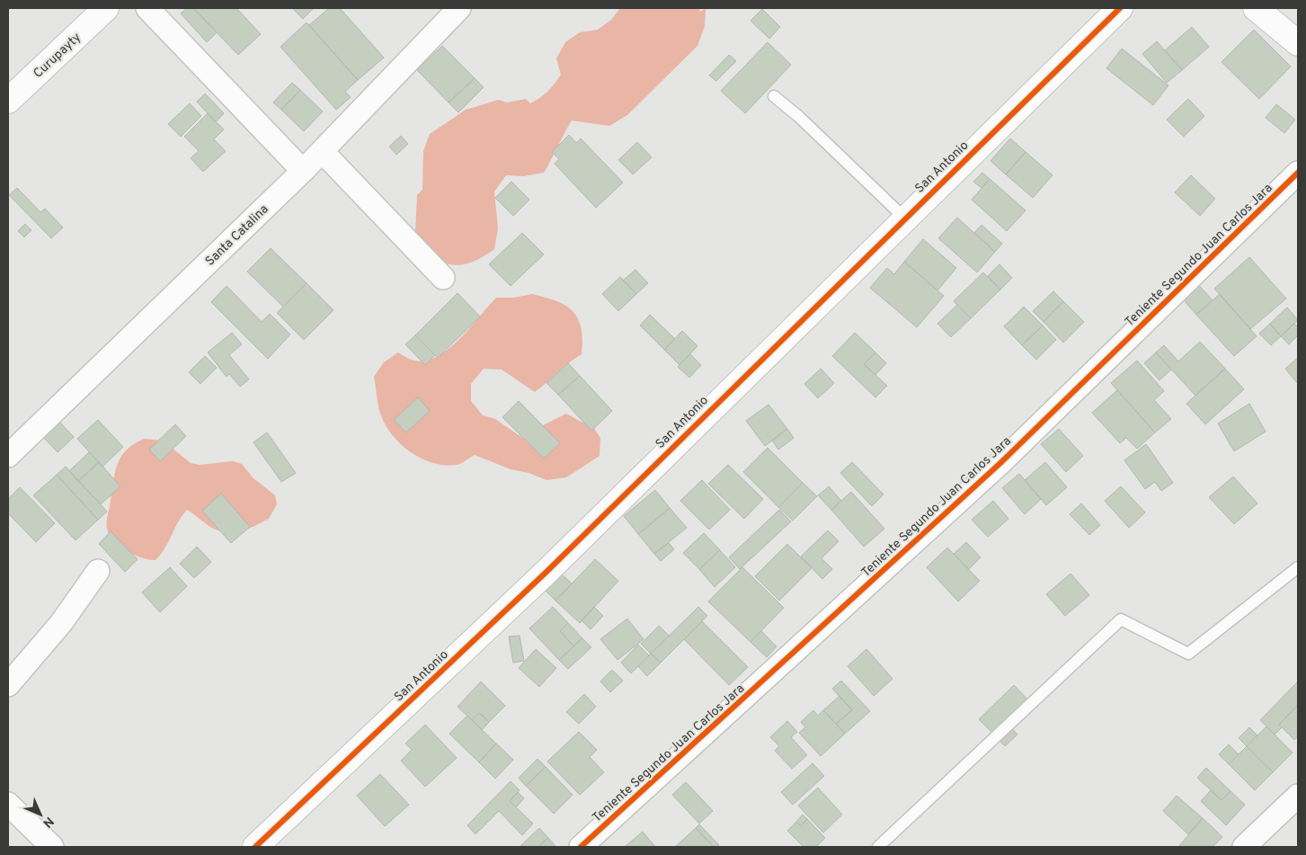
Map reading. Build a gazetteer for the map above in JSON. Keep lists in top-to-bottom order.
{
  "streets": {
    "street": [
      "Curupayty",
      "San Antonio",
      "Santa Catalina",
      "Teniente Segundo Juan Carlos Jara"
    ]
  },
  "north": "bottom right"
}
